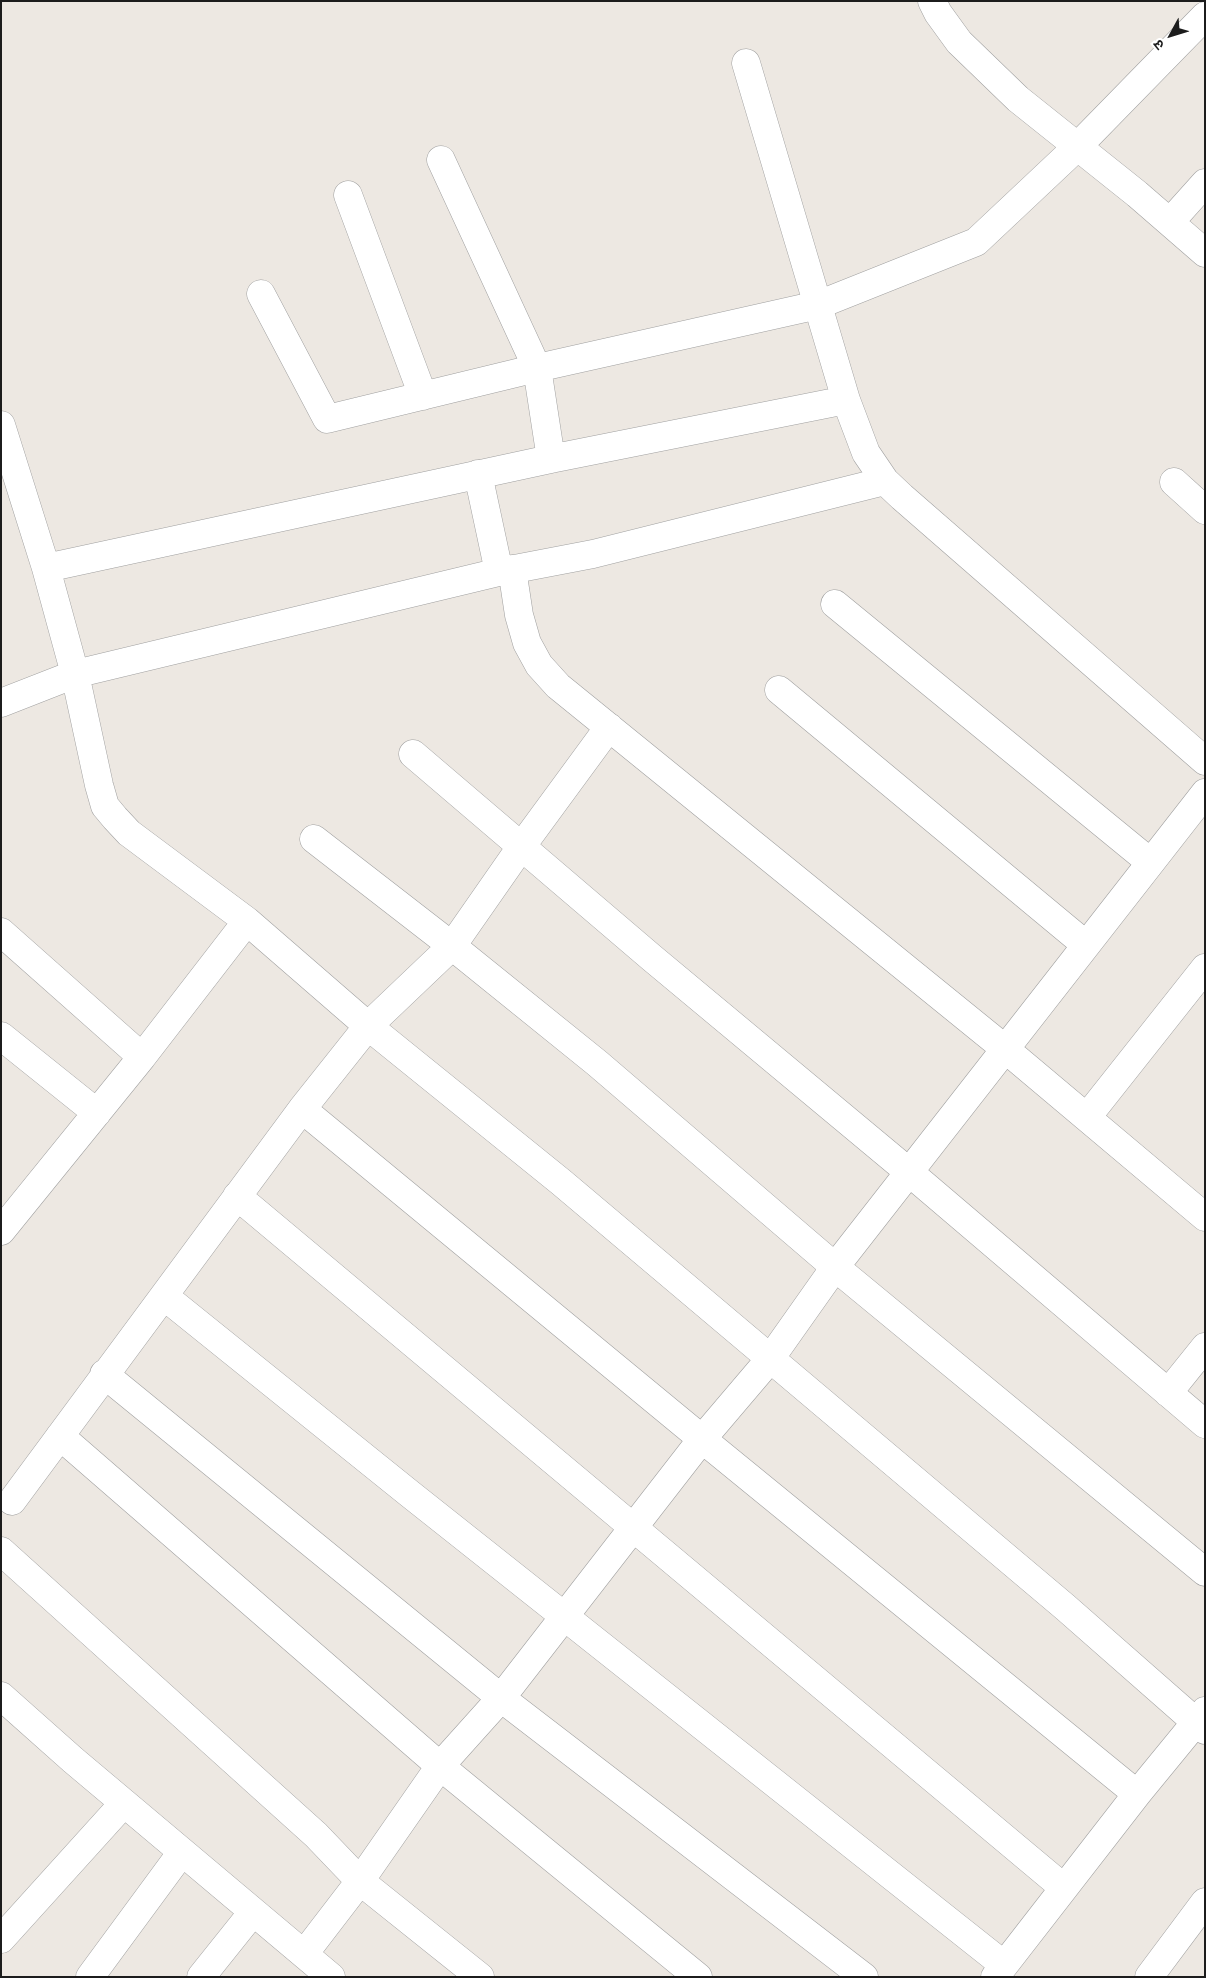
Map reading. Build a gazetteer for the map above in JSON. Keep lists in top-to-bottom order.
{
  "north": "bottom left"
}
